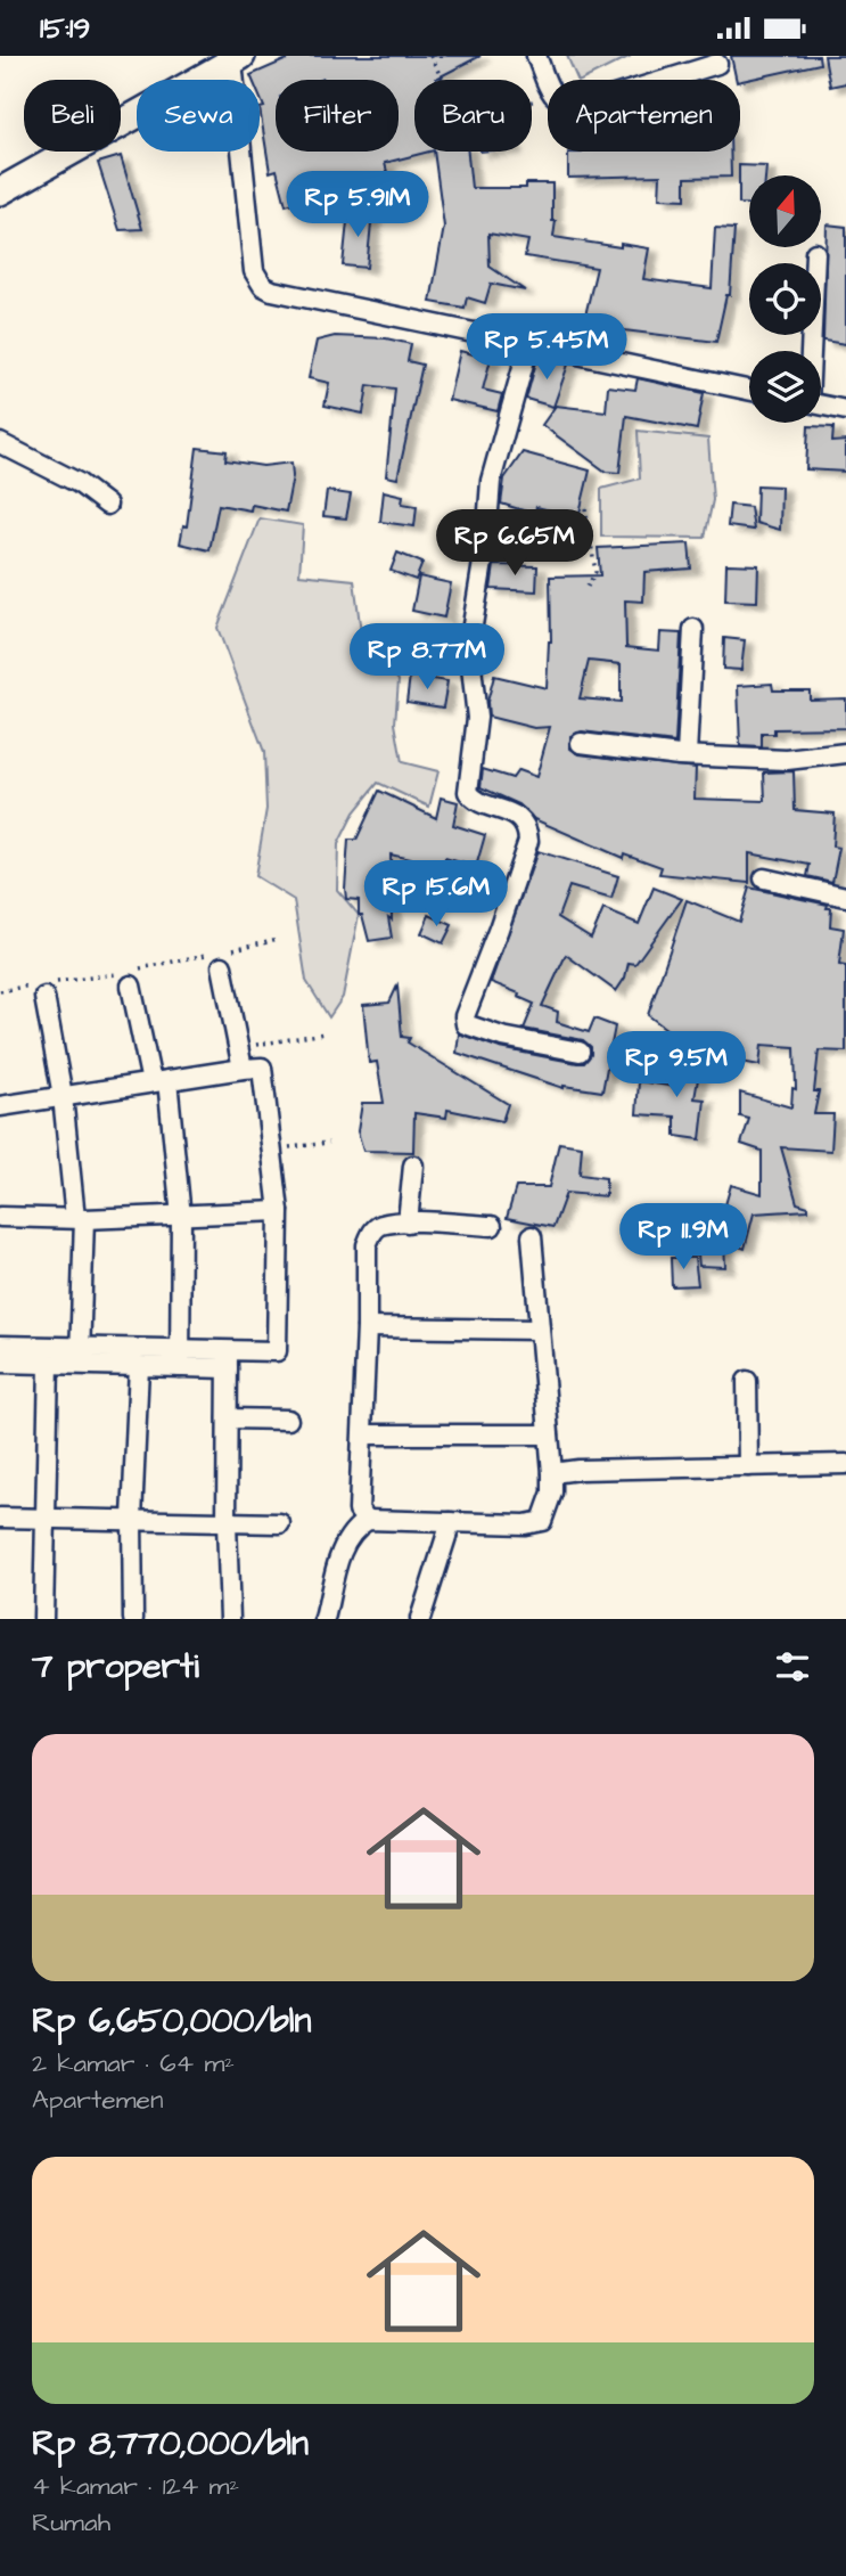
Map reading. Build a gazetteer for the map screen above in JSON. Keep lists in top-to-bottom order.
{
  "north": "top",
  "page": {
    "status": "15:19",
    "chip": [
      "Beli",
      "Sewa",
      "Filter",
      "Baru",
      "Apartemen"
    ],
    "price": [
      "Rp 5.91M",
      "Rp 5.45M",
      "Rp 6.65M",
      "Rp 8.77M",
      "Rp 15.6M",
      "Rp 9.5M",
      "Rp 11.9M"
    ],
    "heading": "7 properti",
    "list": [
      {
        "name": "Rp 6,650,000/bln",
        "note": "2 kamar · 64 m² · Apartemen"
      },
      {
        "name": "Rp 8,770,000/bln",
        "note": "4 kamar · 124 m² · Rumah"
      }
    ]
  }
}
